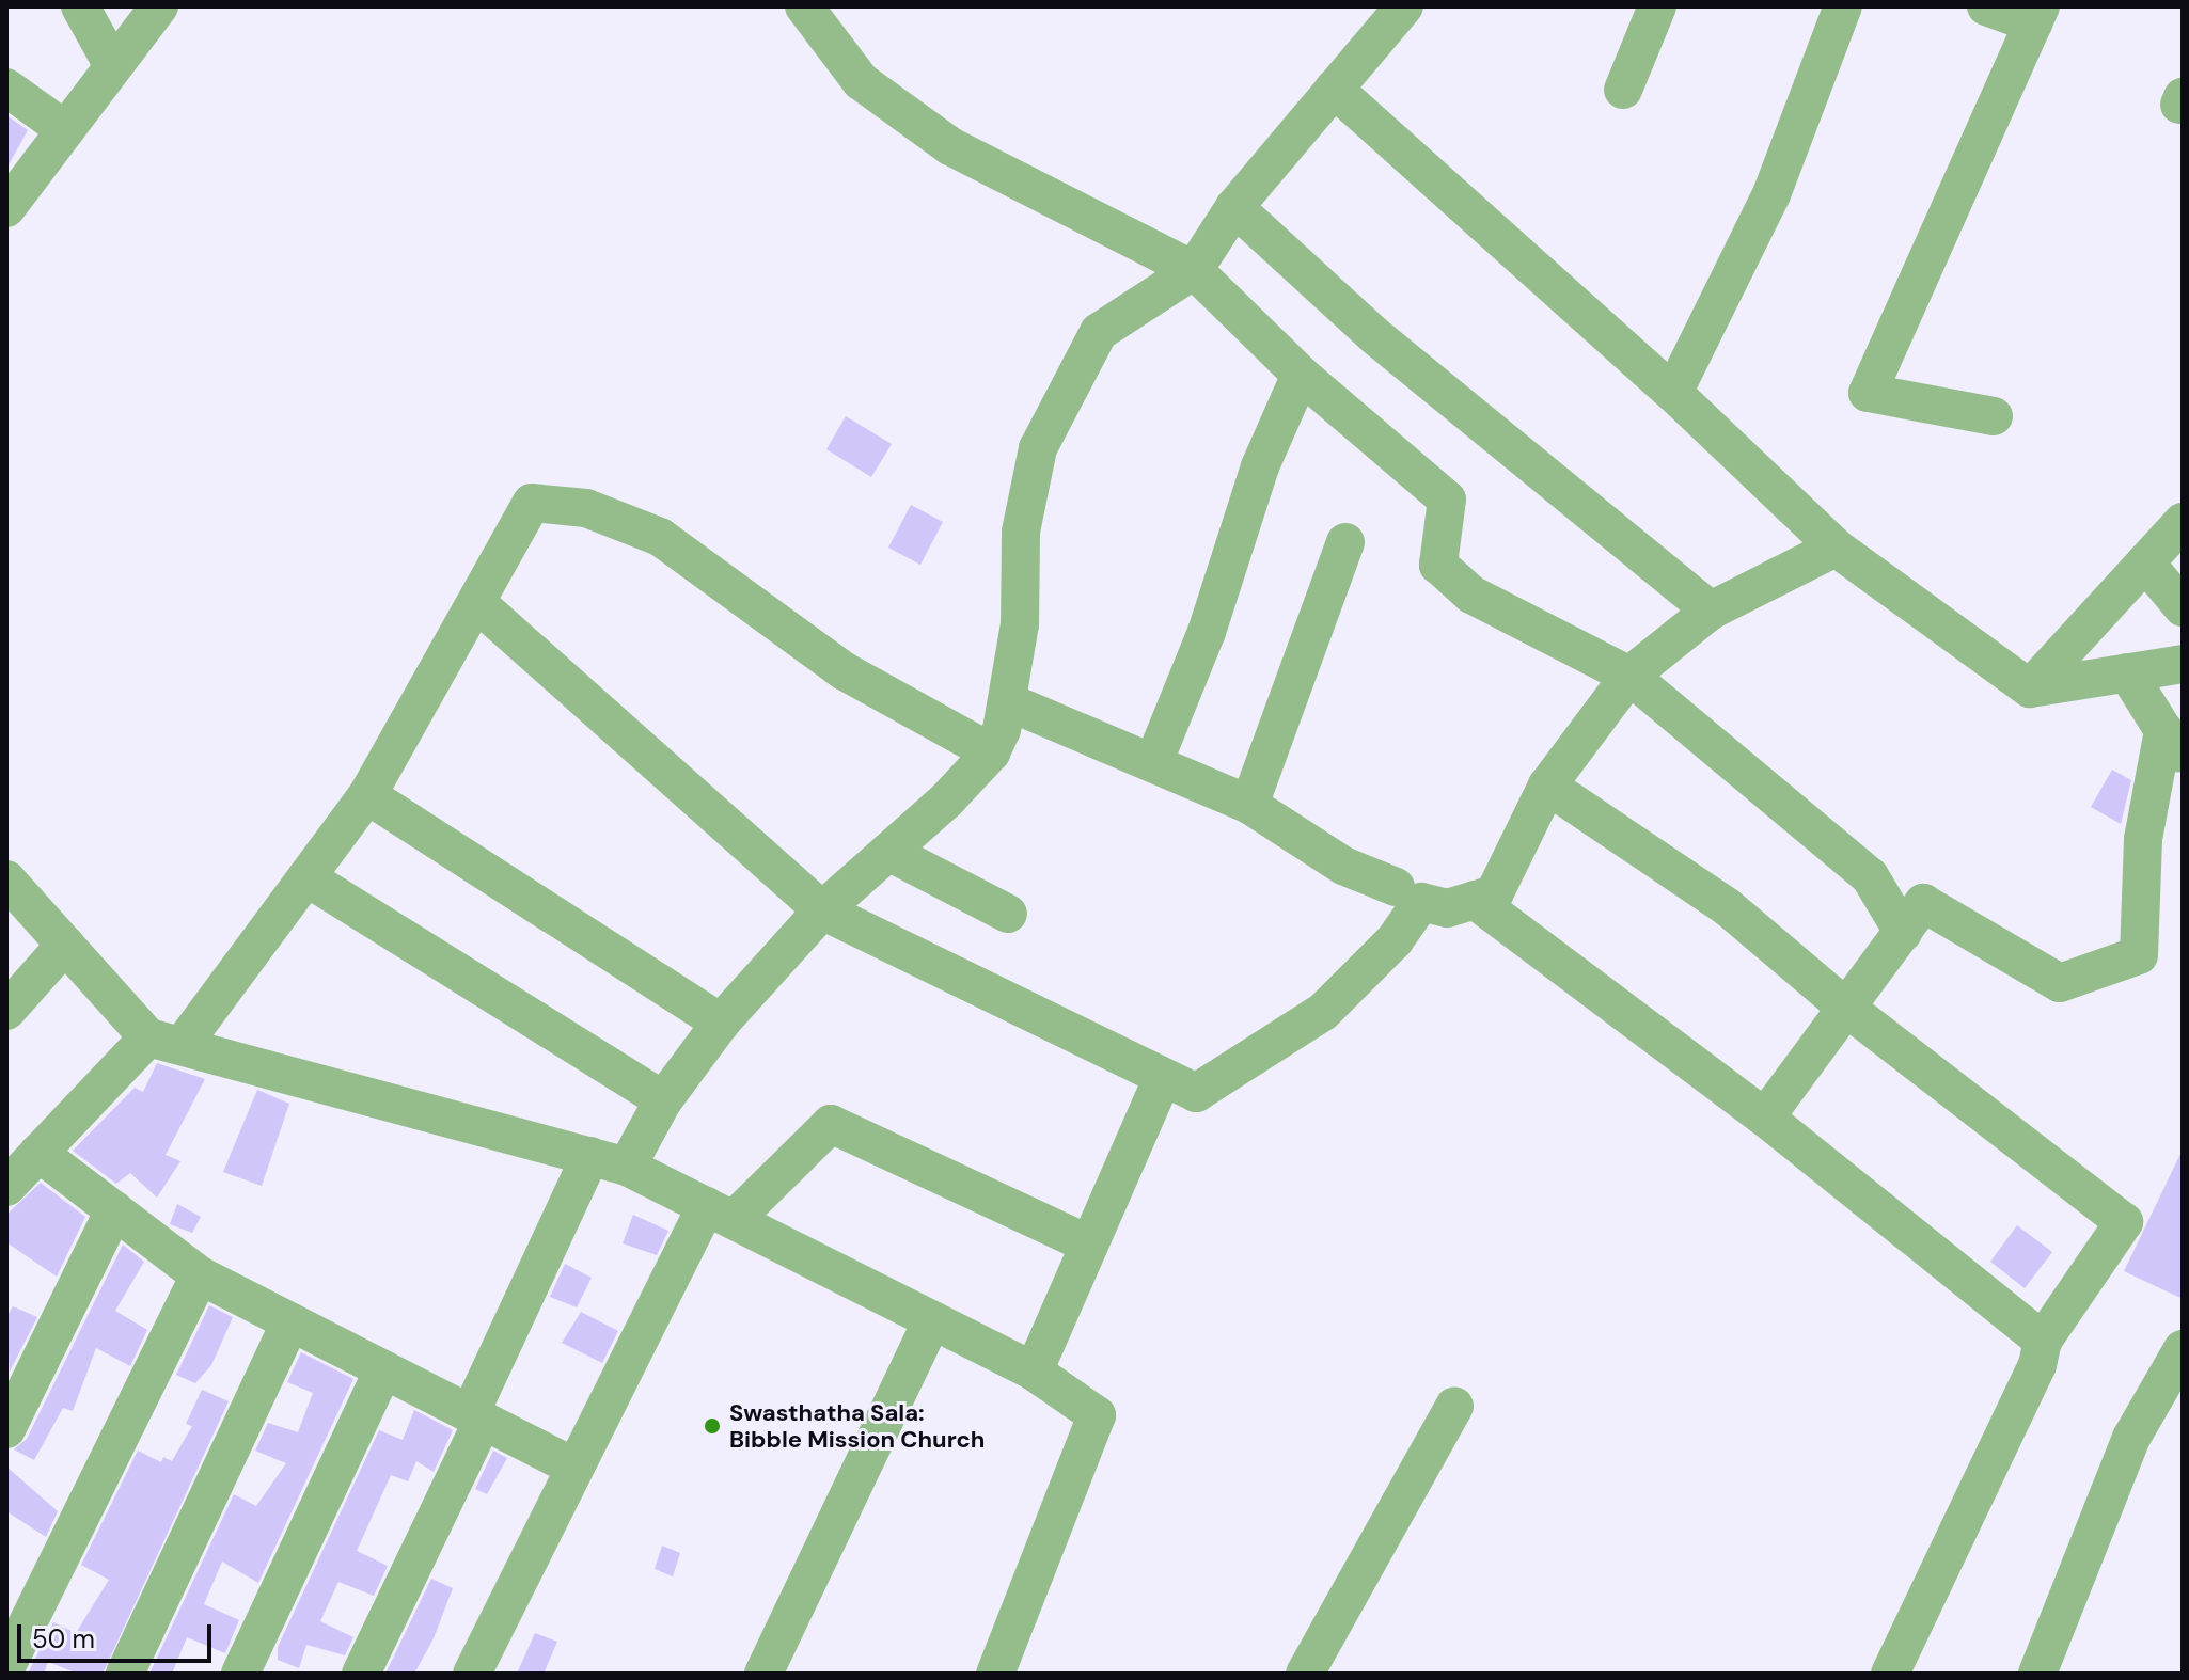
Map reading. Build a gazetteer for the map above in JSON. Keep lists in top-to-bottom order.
{
  "places": ["Swasthatha Sala: Bibble Mission Church"],
  "scale_bar": "50 m"
}
